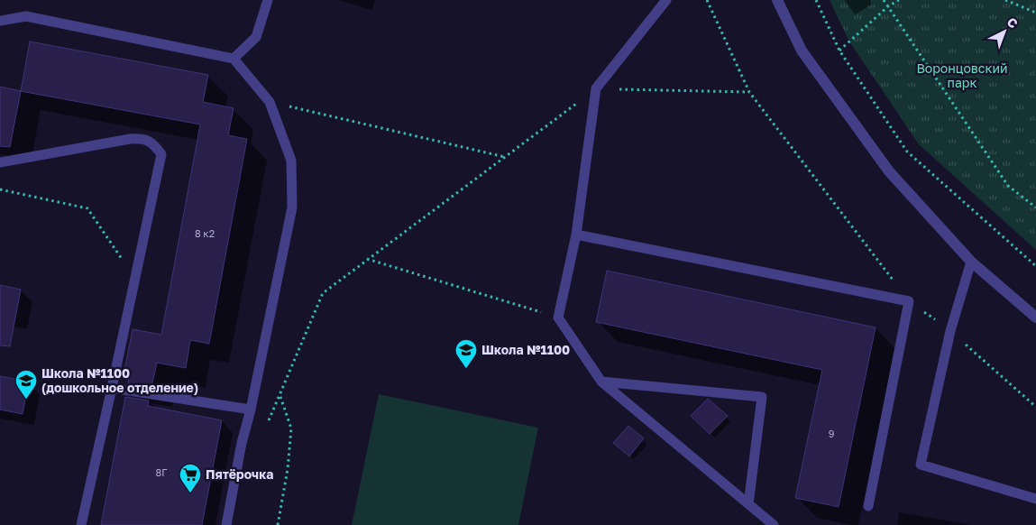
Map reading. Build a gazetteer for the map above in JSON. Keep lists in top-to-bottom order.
{
  "parks": ["Воронцовский парк"],
  "places": {
    "school or university": ["Школа №1100", "Школа №1100 (дошкольное отделение)"],
    "supermarket": ["Пятёрочка"]
  },
  "house_numbers": ["8 к2", "9", "8Г"],
  "north": "top right"
}
